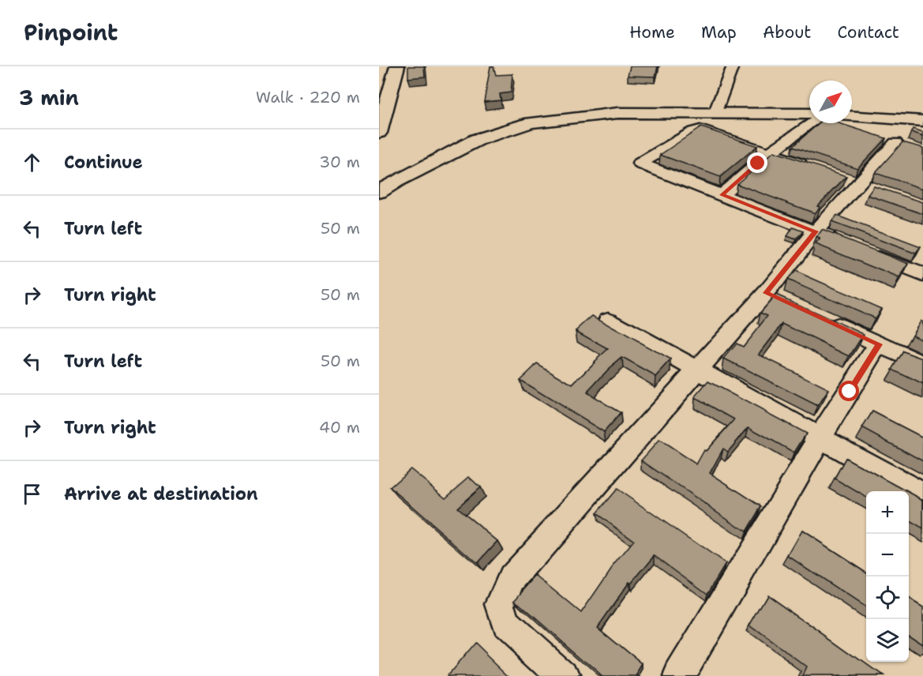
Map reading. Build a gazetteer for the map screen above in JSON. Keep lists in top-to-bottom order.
{
  "north": "top right",
  "page": {
    "header": "Pinpoint",
    "nav": [
      "Home",
      "Map",
      "About",
      "Contact"
    ],
    "heading": ["3 min", "Walk · 220 m"],
    "list": [
      ["Continue", "30 m"],
      ["Turn left", "50 m"],
      ["Turn right", "50 m"],
      ["Turn left", "50 m"],
      ["Turn right", "40 m"],
      "Arrive at destination"
    ],
    "map_buttons": ["+", "−"]
  }
}
